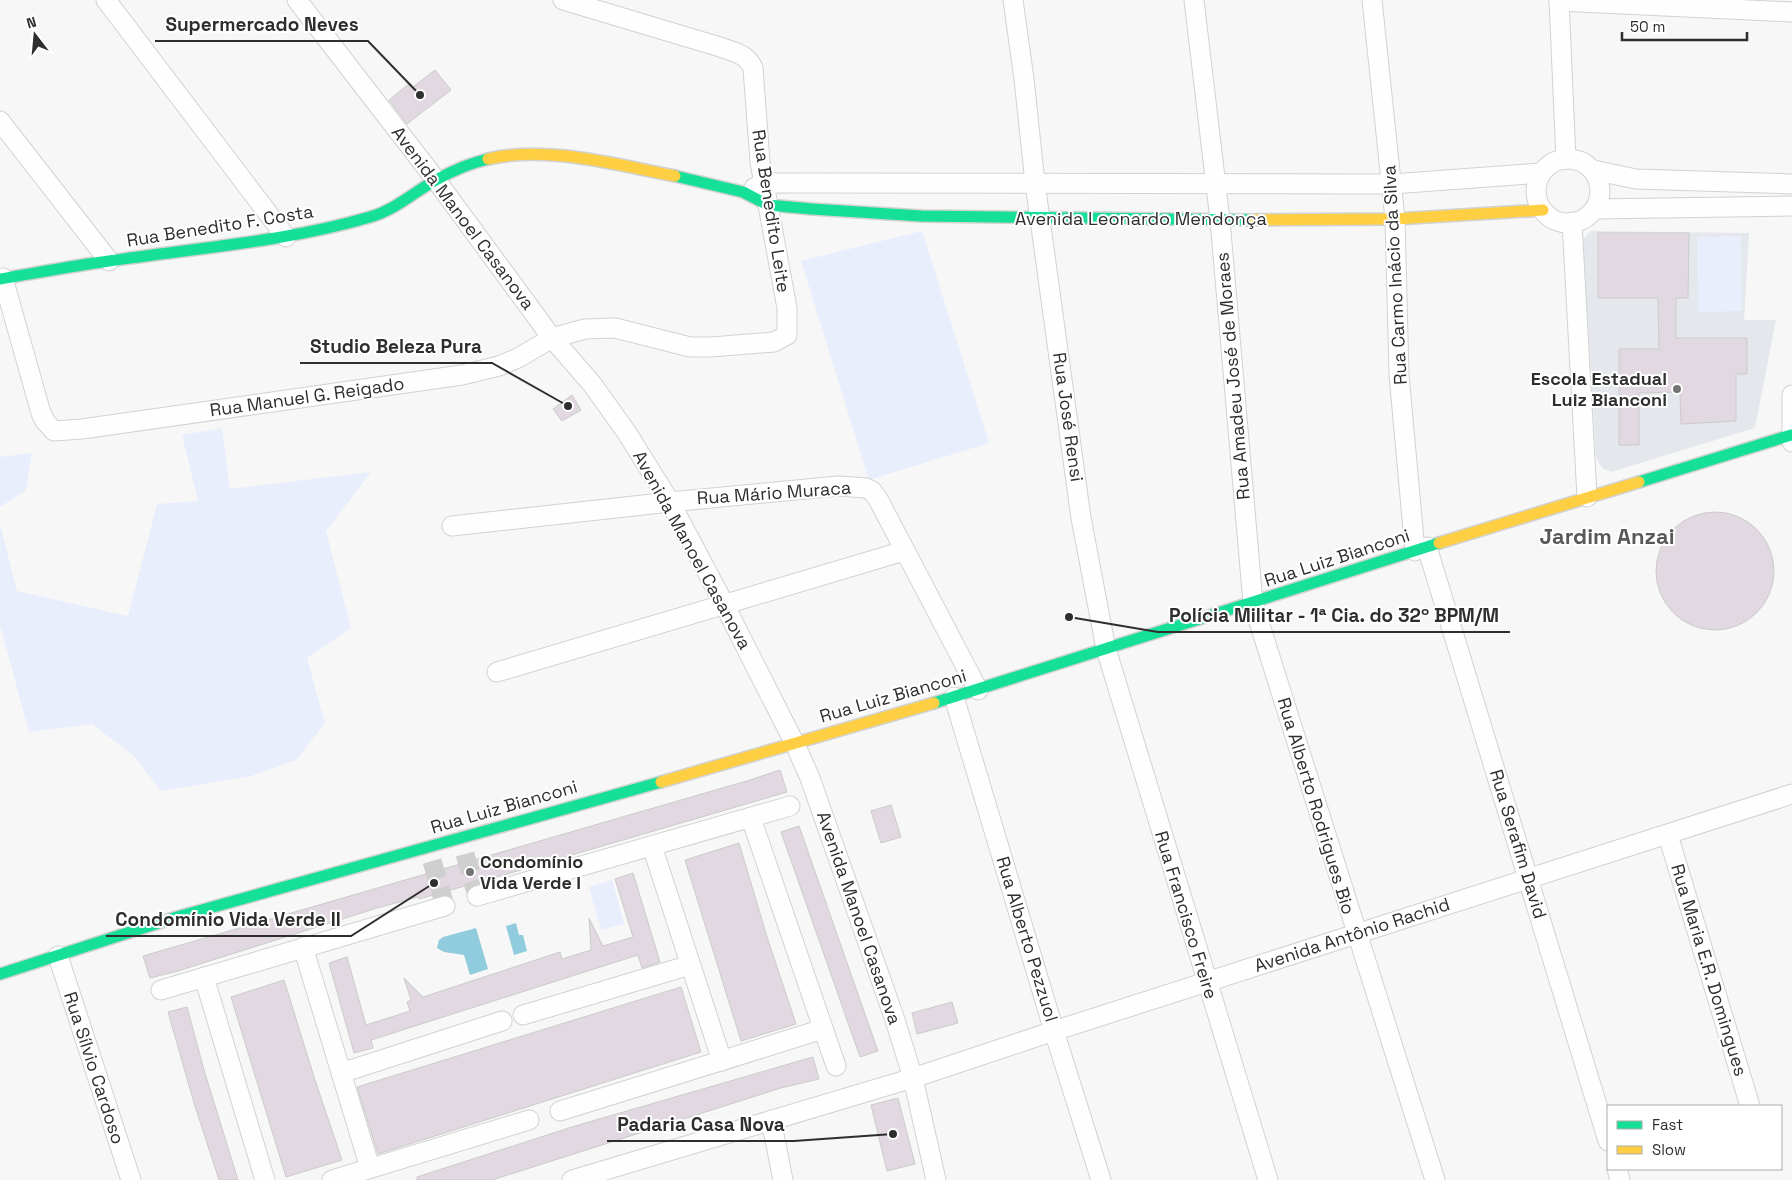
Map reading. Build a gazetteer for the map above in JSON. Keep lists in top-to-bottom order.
{
  "streets": {
    "street": [
      "Rua Benedito Leite",
      "Avenida Manoel Casanova",
      "Avenida Leonardo Mendonça",
      "Rua Benedito F. Costa",
      "Rua Carmo Inácio da Silva",
      "Rua Amadeu José de Moraes",
      "Rua Manuel G. Reigado",
      "Rua José Rensi",
      "Rua Mário Muraca",
      "Rua Luiz Bianconi",
      "Rua Alberto Rodrigues Bio",
      "Rua Serafim David",
      "Rua Francisco Freire",
      "Avenida Antônio Rachid",
      "Rua Alberto Pezzuol",
      "Rua Maria E.R. Domingues",
      "Rua Sílvio Cardoso"
    ]
  },
  "crossings": [
    ["Rua Benedito Leite", "Avenida Leonardo Mendonça"],
    ["Rua Benedito Leite", "Rua Manuel G. Reigado"],
    ["Avenida Manoel Casanova", "Avenida Leonardo Mendonça"],
    ["Avenida Manoel Casanova", "Rua Benedito F. Costa"],
    ["Avenida Manoel Casanova", "Rua Manuel G. Reigado"],
    ["Avenida Manoel Casanova", "Rua Mário Muraca"],
    ["Avenida Manoel Casanova", "Rua Luiz Bianconi"],
    ["Avenida Manoel Casanova", "Avenida Antônio Rachid"],
    ["Avenida Leonardo Mendonça", "Rua Benedito F. Costa"],
    ["Avenida Leonardo Mendonça", "Rua Carmo Inácio da Silva"],
    ["Avenida Leonardo Mendonça", "Rua Amadeu José de Moraes"],
    ["Avenida Leonardo Mendonça", "Rua José Rensi"],
    ["Rua Benedito F. Costa", "Rua Manuel G. Reigado"],
    ["Rua Carmo Inácio da Silva", "Rua Luiz Bianconi"],
    ["Rua Carmo Inácio da Silva", "Rua Serafim David"],
    ["Rua Amadeu José de Moraes", "Rua Luiz Bianconi"],
    ["Rua Amadeu José de Moraes", "Rua Alberto Rodrigues Bio"],
    ["Rua José Rensi", "Rua Luiz Bianconi"],
    ["Rua José Rensi", "Rua Francisco Freire"],
    ["Rua Mário Muraca", "Rua Luiz Bianconi"],
    ["Rua Luiz Bianconi", "Rua Alberto Rodrigues Bio"],
    ["Rua Luiz Bianconi", "Rua Serafim David"],
    ["Rua Luiz Bianconi", "Rua Francisco Freire"],
    ["Rua Luiz Bianconi", "Rua Alberto Pezzuol"],
    ["Rua Luiz Bianconi", "Rua Sílvio Cardoso"],
    ["Rua Alberto Rodrigues Bio", "Avenida Antônio Rachid"],
    ["Rua Serafim David", "Avenida Antônio Rachid"],
    ["Rua Francisco Freire", "Avenida Antônio Rachid"],
    ["Avenida Antônio Rachid", "Rua Alberto Pezzuol"],
    ["Avenida Antônio Rachid", "Rua Maria E.R. Domingues"]
  ],
  "districts": ["Jardim Anzai"],
  "places": [
    "Supermercado Neves",
    "Escola Estadual Luiz Bianconi",
    "Studio Beleza Pura",
    "Polícia Militar - 1ª Cia. do 32º BPM/M",
    "Condomínio Vida Verde I",
    "Condomínio Vida Verde II",
    "Padaria Casa Nova"
  ],
  "legend": ["Fast", "Slow"],
  "scale_bar": "50 m",
  "north": "top"
}
